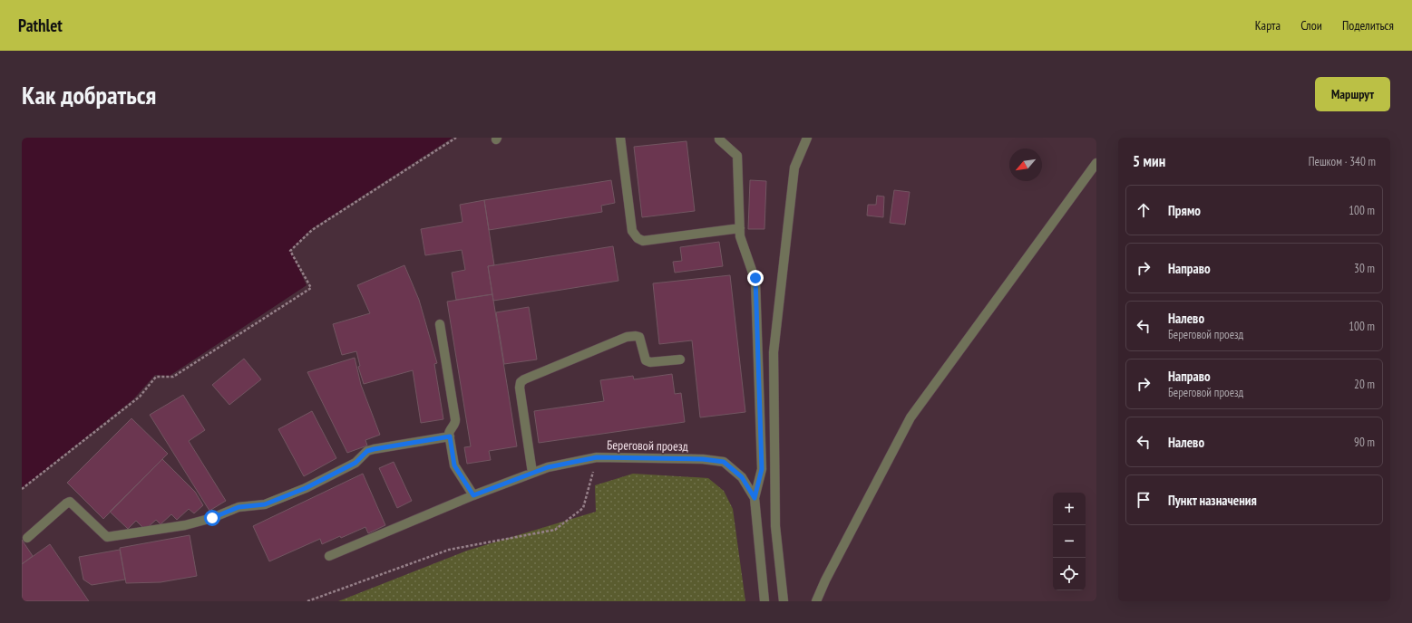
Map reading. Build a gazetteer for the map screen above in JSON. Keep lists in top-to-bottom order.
{
  "streets": {
    "street": ["Береговой проезд"]
  },
  "north": "bottom left",
  "page": {
    "header": "Pathlet",
    "nav": ["Карта", "Слои", "Поделиться"],
    "buttons": "Маршрут",
    "title": "Как добраться",
    "heading": ["5 мин", "Пешком · 340 m"],
    "list": [
      ["Прямо", "100 m"],
      ["Направо", "30 m"],
      ["Налево", "Береговой проезд", "100 m"],
      ["Направо", "Береговой проезд", "20 m"],
      ["Налево", "90 m"],
      "Пункт назначения"
    ],
    "map_buttons": ["+", "−"]
  }
}
